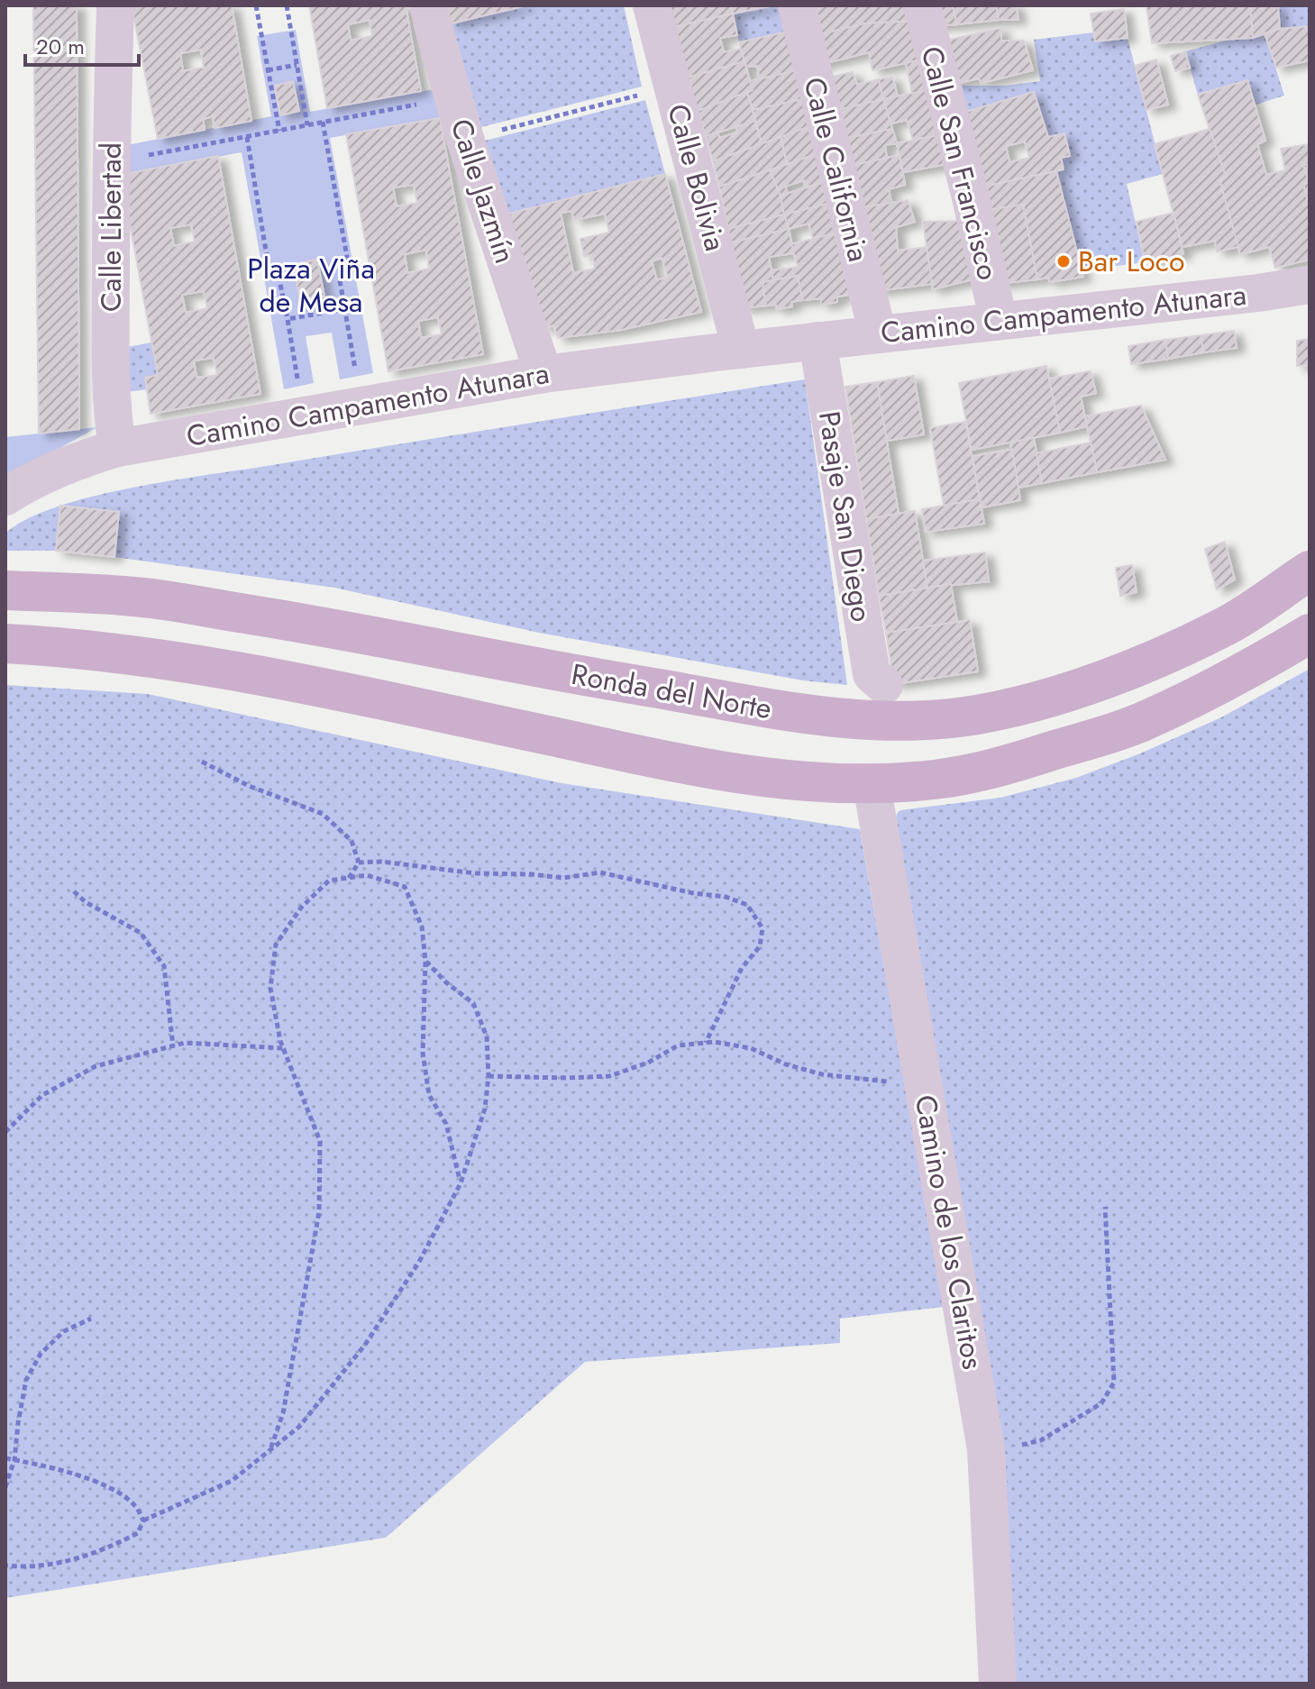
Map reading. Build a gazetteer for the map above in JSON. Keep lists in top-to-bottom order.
{
  "streets": {
    "main road": ["Ronda del Norte"],
    "street": [
      "Calle San Francisco",
      "Calle California",
      "Calle Bolivia",
      "Calle Jazmín",
      "Calle Libertad",
      "Camino Campamento Atunara",
      "Pasaje San Diego",
      "Camino de los Claritos"
    ]
  },
  "crossings": [
    ["Calle San Francisco", "Camino Campamento Atunara"],
    ["Calle California", "Camino Campamento Atunara"],
    ["Calle Bolivia", "Camino Campamento Atunara"],
    ["Calle Jazmín", "Camino Campamento Atunara"],
    ["Calle Libertad", "Camino Campamento Atunara"],
    ["Camino Campamento Atunara", "Pasaje San Diego"],
    ["Pasaje San Diego", "Ronda del Norte"]
  ],
  "parks": ["Plaza Viña de Mesa"],
  "places": ["Bar Loco"],
  "scale_bar": "20 m"
}
